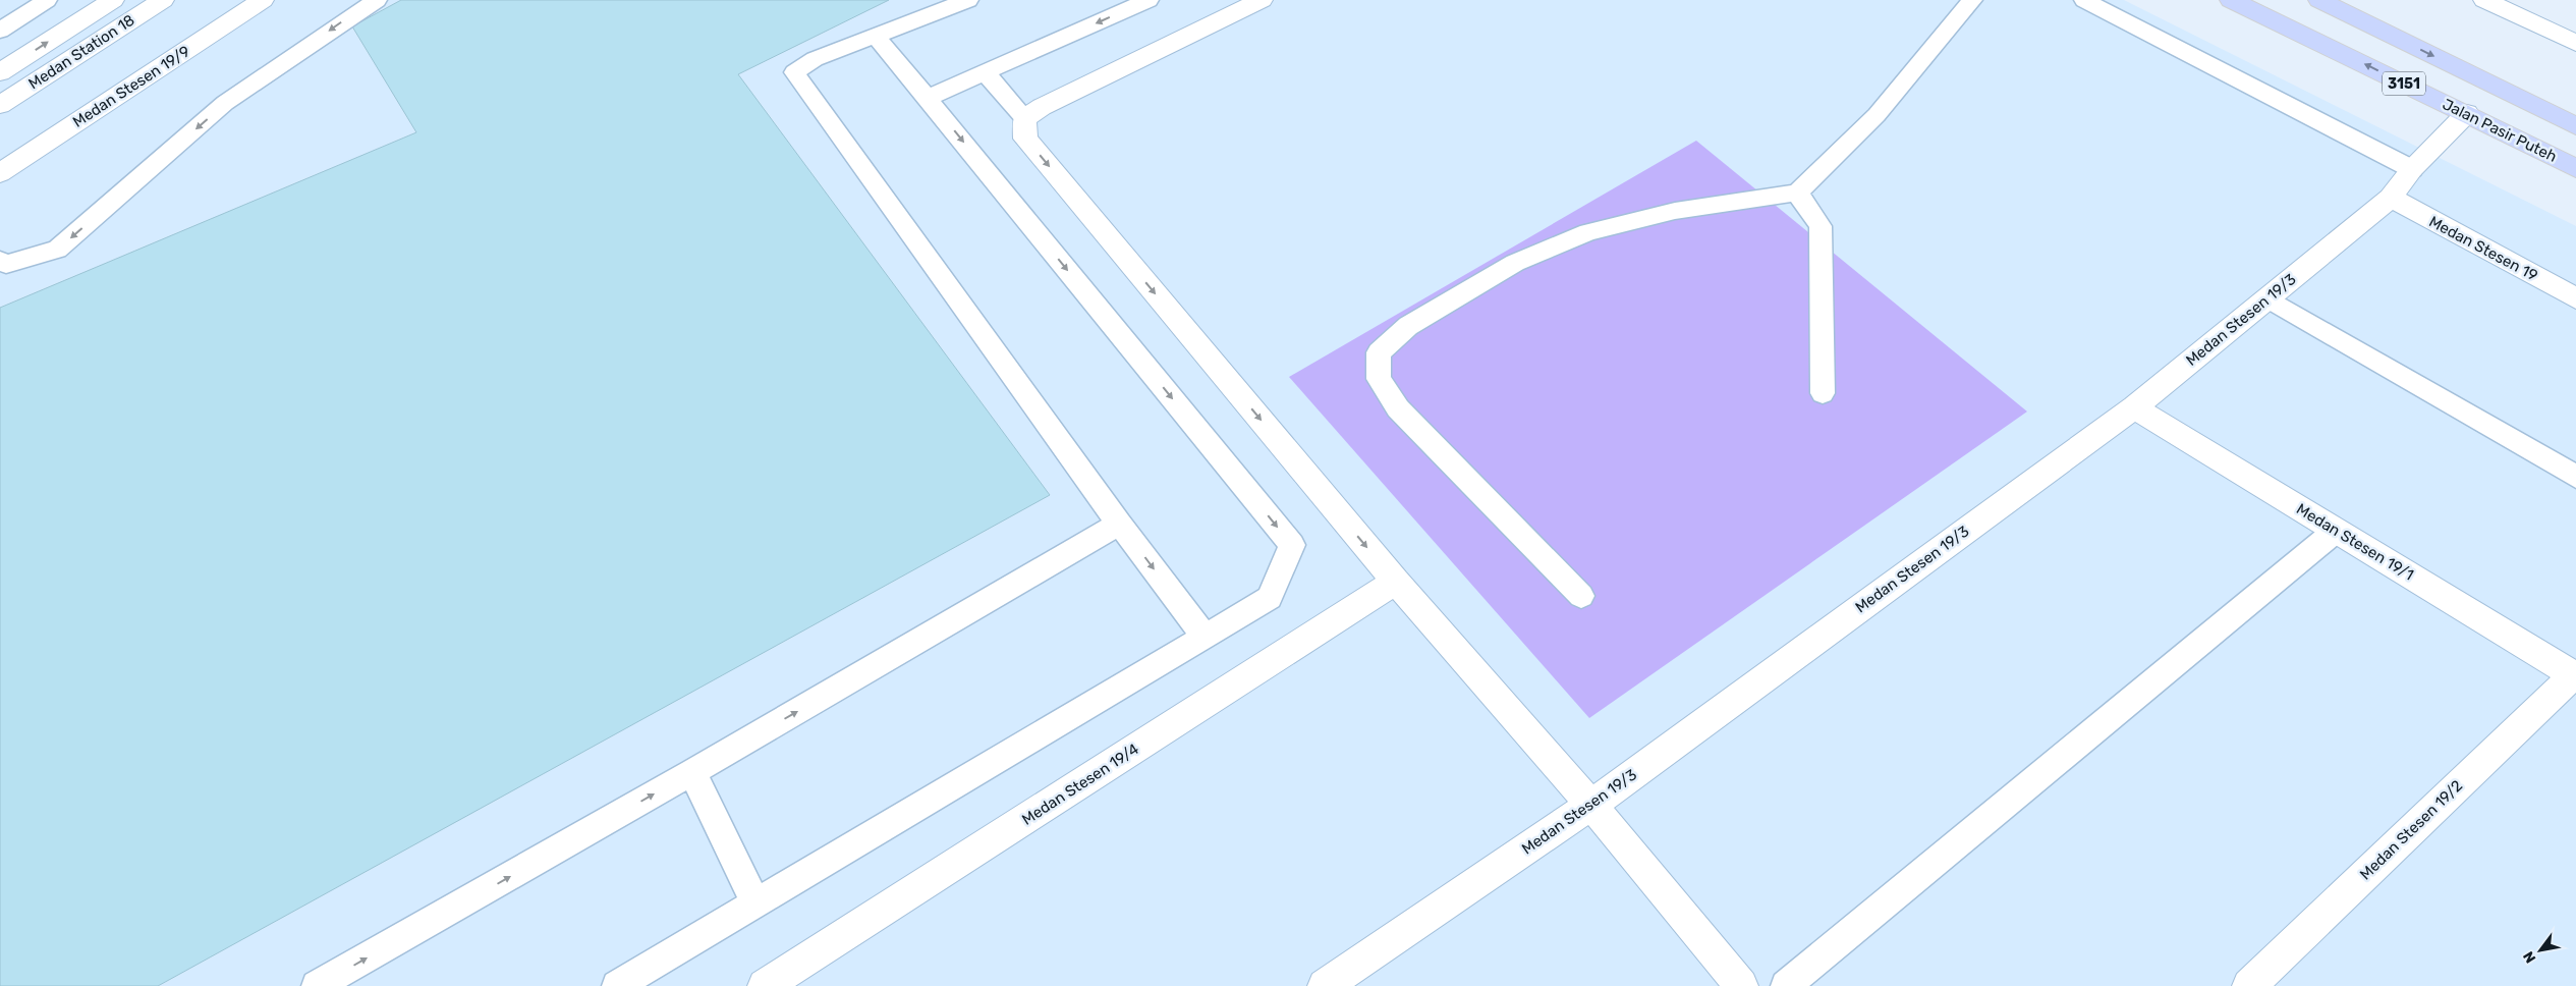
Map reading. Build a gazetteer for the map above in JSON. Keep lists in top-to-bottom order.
{
  "streets": {
    "main road": ["3151", "Jalan Pasir Puteh"],
    "street": [
      "Medan Station 18",
      "Medan Stesen 19/9",
      "Medan Stesen 19",
      "Medan Stesen 19/3",
      "Medan Stesen 19/1",
      "Medan Stesen 19/4",
      "Medan Stesen 19/2"
    ]
  },
  "crossings": [
    ["Jalan Pasir Puteh", "Medan Stesen 19/3"],
    ["Medan Stesen 19", "Medan Stesen 19/3"],
    ["Medan Stesen 19/3", "Medan Stesen 19/1"],
    ["Medan Stesen 19/1", "Medan Stesen 19/2"]
  ],
  "north": "bottom left"
}
